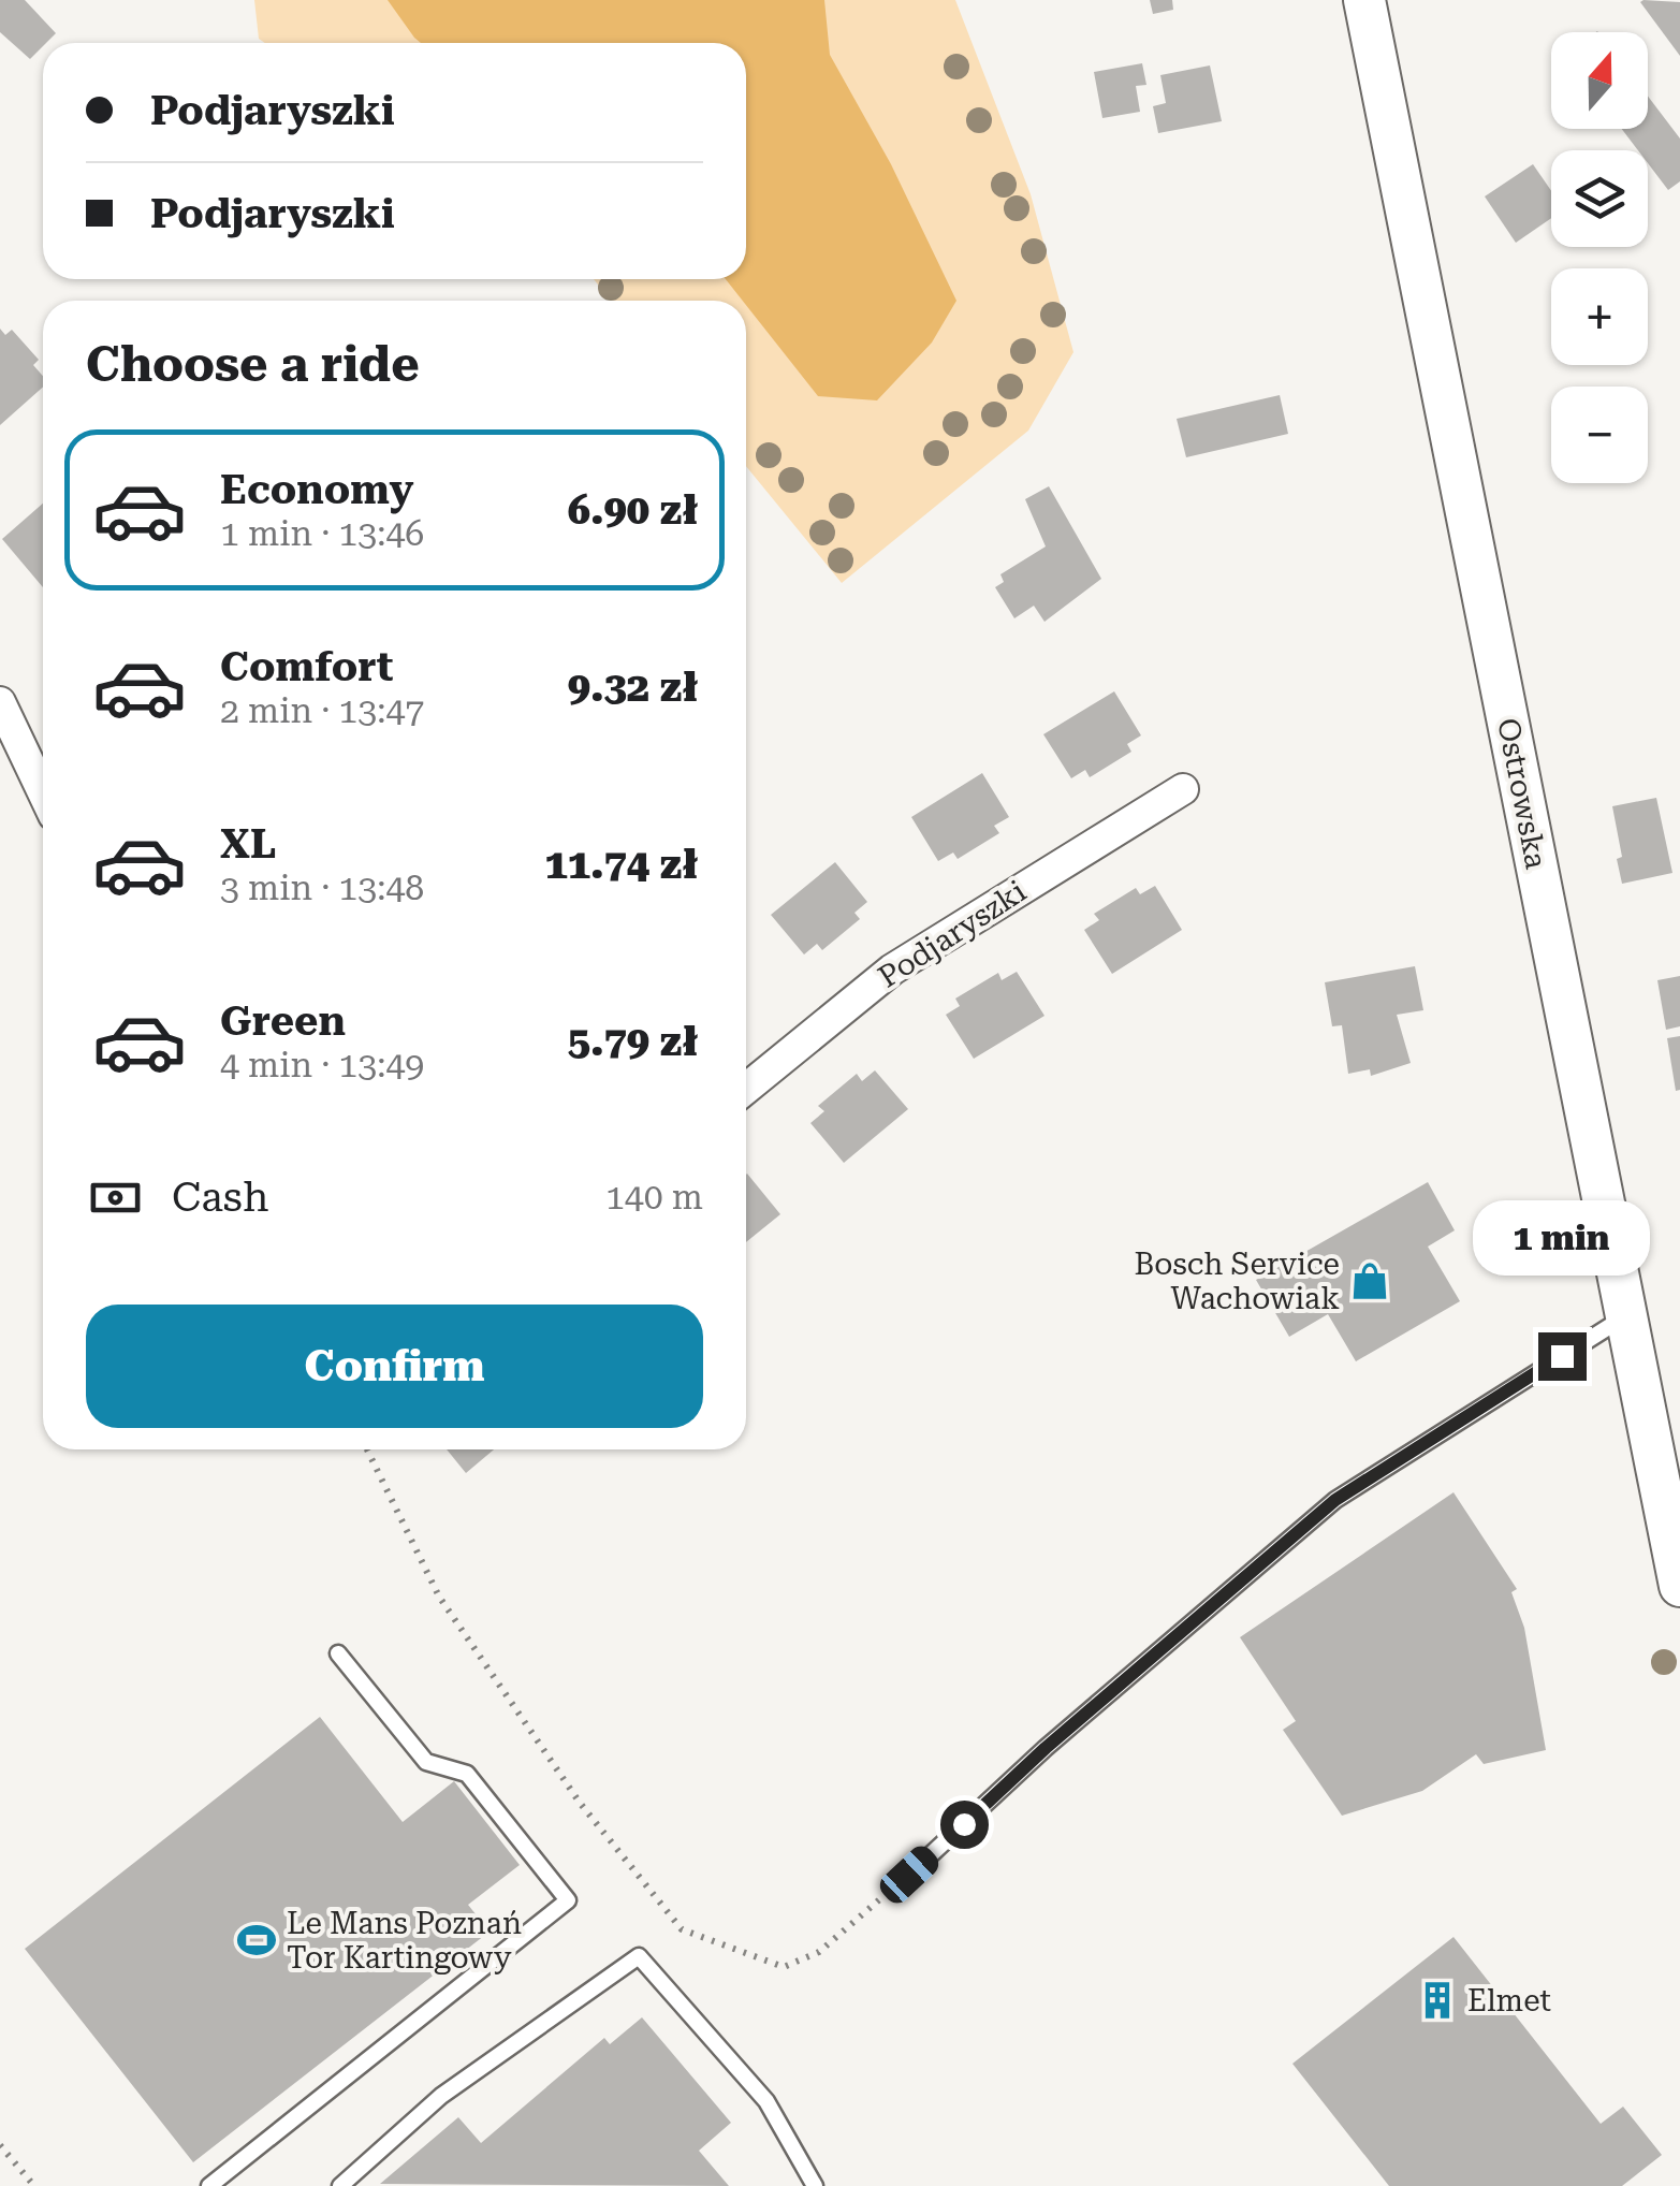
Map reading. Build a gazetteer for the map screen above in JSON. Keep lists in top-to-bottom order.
{
  "streets": {
    "street": ["Ostrowska", "Podjaryszki"]
  },
  "places": {
    "shop": ["Bosch Service Wachowiak"],
    "sports": ["Le Mans Poznań Tor Kartingowy"],
    "building": ["Elmet"]
  },
  "north": "top",
  "page": {
    "map_buttons": ["+", "−"],
    "banner": ["Podjaryszki", "Podjaryszki"],
    "heading": "Choose a ride",
    "list": [
      {
        "name": "Economy",
        "note": "1 min · 13:46",
        "value": "6.90 zł"
      },
      {
        "name": "Comfort",
        "note": "2 min · 13:47",
        "value": "9.32 zł"
      },
      {
        "name": "XL",
        "note": "3 min · 13:48",
        "value": "11.74 zł"
      },
      {
        "name": "Green",
        "note": "4 min · 13:49",
        "value": "5.79 zł"
      }
    ],
    "pay": ["Cash", "140 m"],
    "bubble": "1 min",
    "buttons": "Confirm"
  }
}
